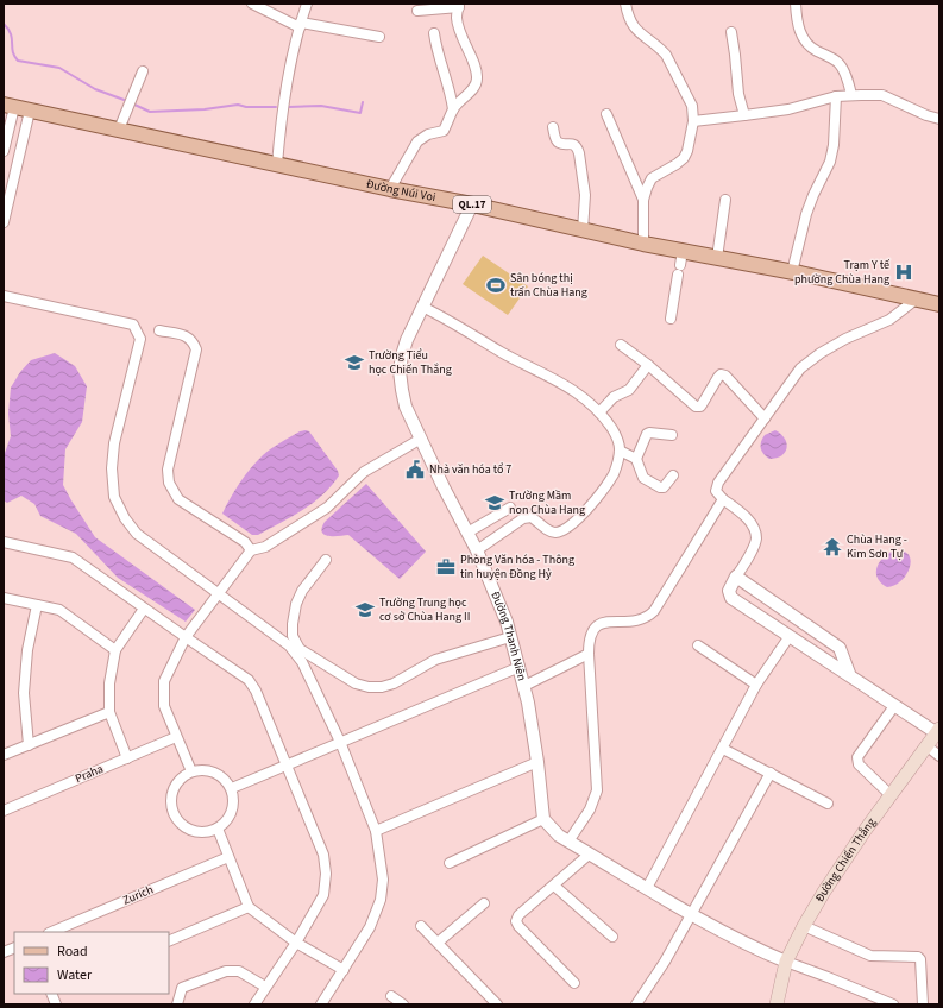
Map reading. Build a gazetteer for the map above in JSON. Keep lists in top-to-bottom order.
{
  "streets": {
    "main road": ["Đường Núi Voi", "QL.17", "Đường Chiến Thắng"],
    "street": ["Đường Thanh Niên", "Praha", "Zurich"]
  },
  "crossings": [
    ["Đường Núi Voi", "Đường Thanh Niên"]
  ],
  "places": {
    "hospital": ["Trạm Y tế phường Chùa Hang"],
    "sports": ["Sân bóng thị trấn Chùa Hang"],
    "school or university": ["Trường Tiểu học Chiến Thắng", "Trường Mầm non Chùa Hang", "Trường Trung học cơ sở Chùa Hang II"],
    "public building": ["Nhà văn hóa tổ 7"],
    "temple": ["Chùa Hang - Kim Sơn Tự"],
    "office": ["Phòng Văn hóa - Thông tin huyện Đồng Hỷ"]
  },
  "legend": ["Road", "Water"]
}
